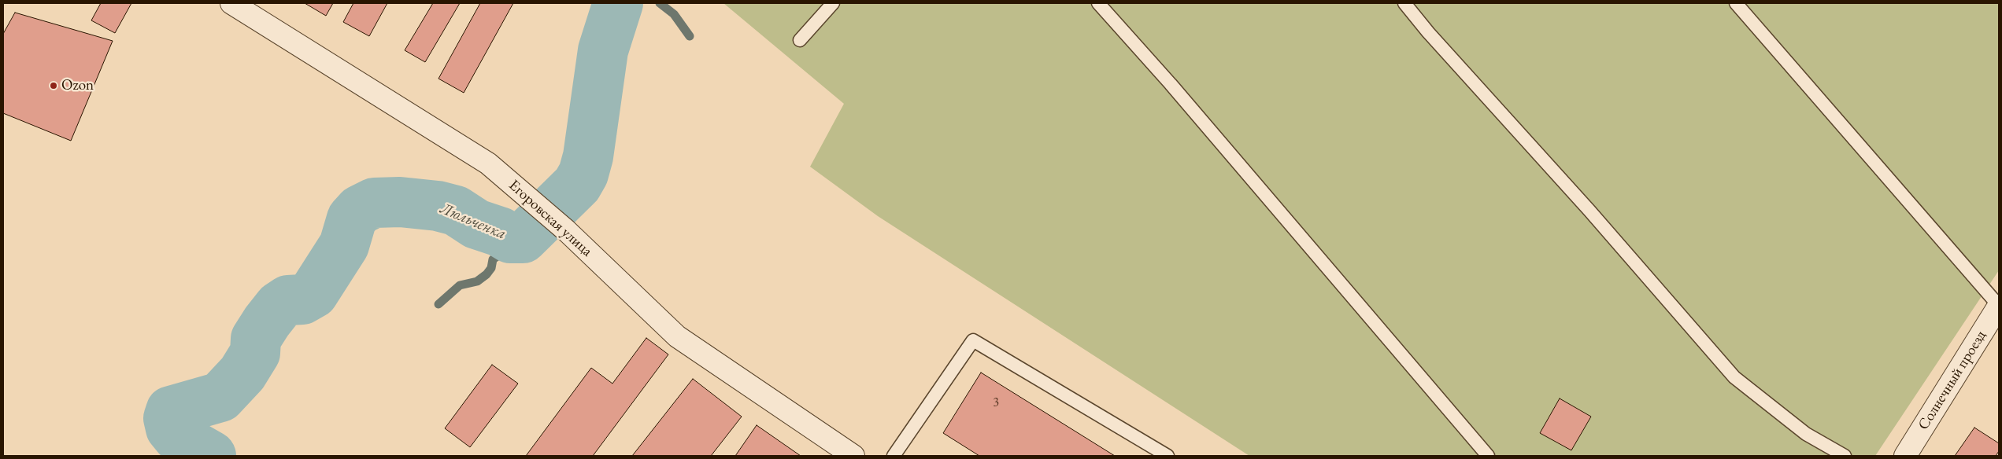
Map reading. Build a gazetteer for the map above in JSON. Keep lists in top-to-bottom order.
{
  "streets": {
    "street": ["Егоровская улица", "Солнечный проезд"]
  },
  "water": ["Люльченка"],
  "places": ["Ozon"],
  "house_numbers": ["3"]
}
